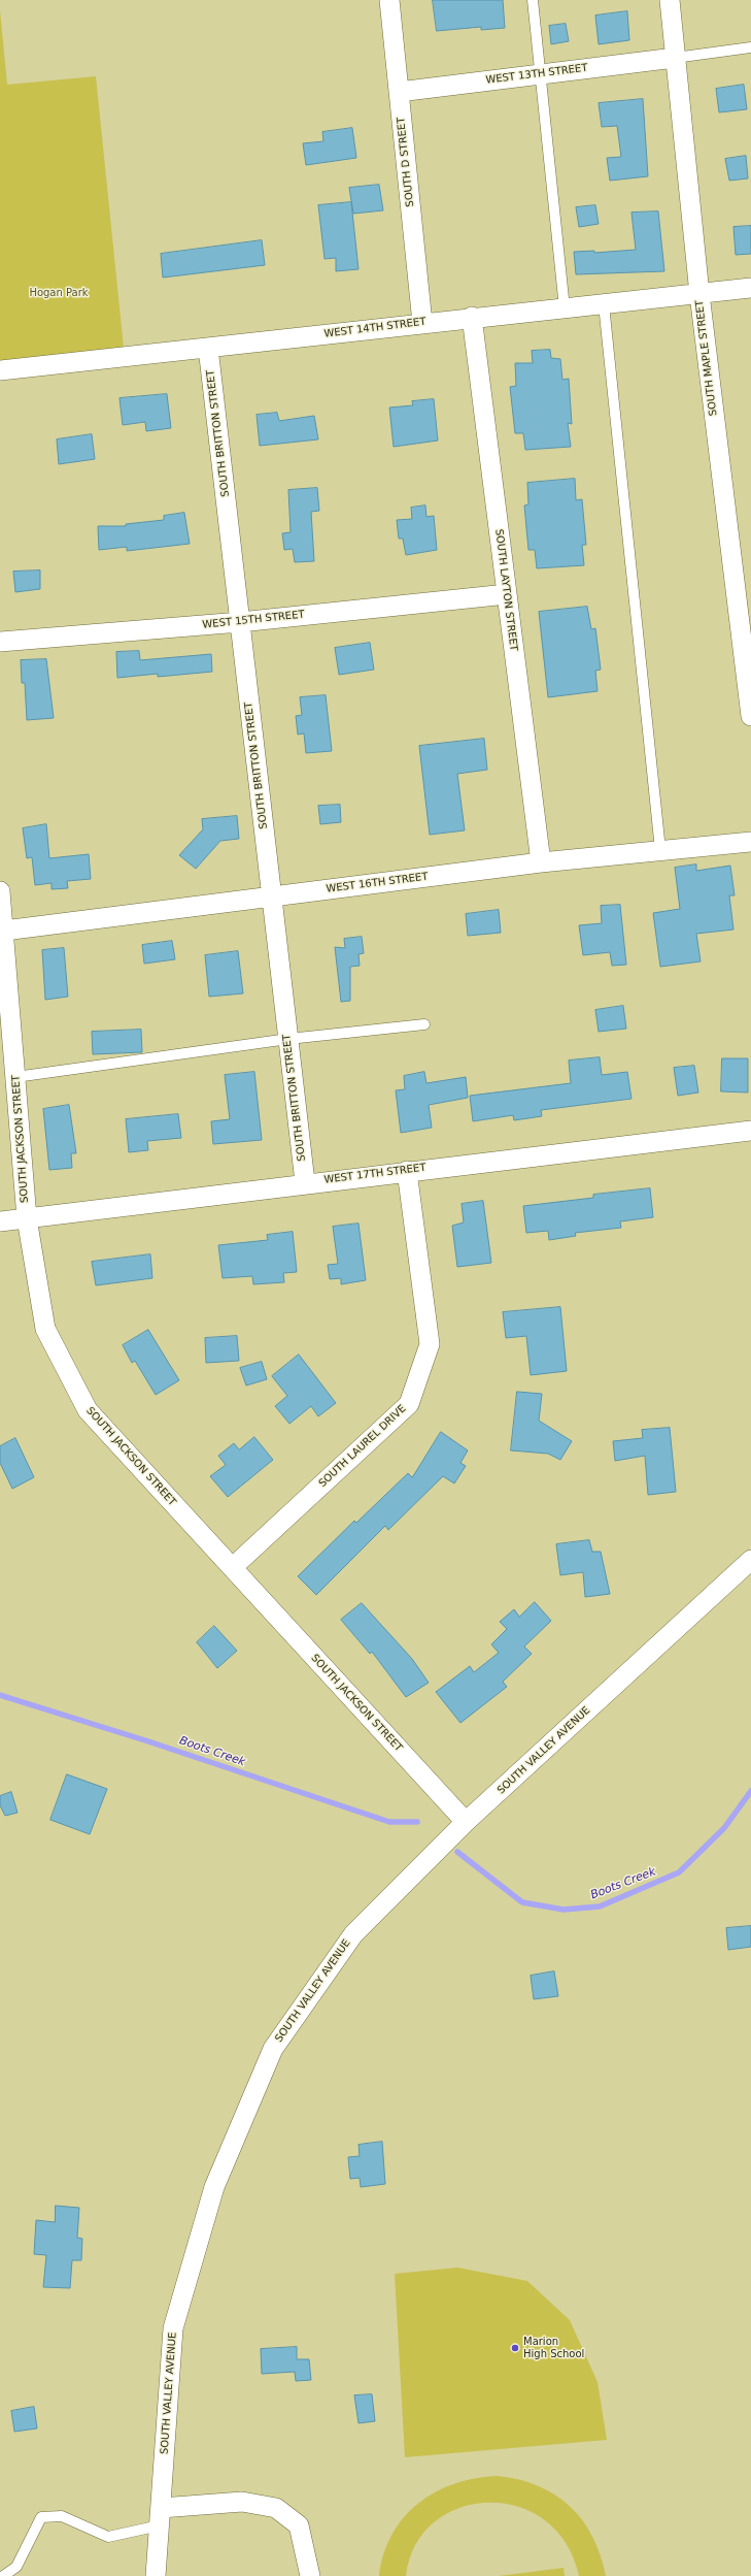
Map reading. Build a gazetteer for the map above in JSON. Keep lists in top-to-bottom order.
{
  "streets": {
    "street": [
      "WEST 13TH STREET",
      "SOUTH D STREET",
      "WEST 14TH STREET",
      "SOUTH MAPLE STREET",
      "SOUTH BRITTON STREET",
      "SOUTH LAYTON STREET",
      "WEST 15TH STREET",
      "WEST 16TH STREET",
      "SOUTH JACKSON STREET",
      "WEST 17TH STREET",
      "SOUTH LAUREL DRIVE",
      "SOUTH VALLEY AVENUE"
    ]
  },
  "crossings": [
    ["WEST 13TH STREET", "SOUTH D STREET"],
    ["WEST 13TH STREET", "SOUTH MAPLE STREET"],
    ["SOUTH D STREET", "WEST 14TH STREET"],
    ["WEST 14TH STREET", "SOUTH MAPLE STREET"],
    ["WEST 14TH STREET", "SOUTH BRITTON STREET"],
    ["WEST 14TH STREET", "SOUTH LAYTON STREET"],
    ["SOUTH BRITTON STREET", "WEST 15TH STREET"],
    ["SOUTH BRITTON STREET", "WEST 16TH STREET"],
    ["SOUTH BRITTON STREET", "WEST 17TH STREET"],
    ["SOUTH LAYTON STREET", "WEST 15TH STREET"],
    ["SOUTH LAYTON STREET", "WEST 16TH STREET"],
    ["WEST 16TH STREET", "SOUTH JACKSON STREET"],
    ["SOUTH JACKSON STREET", "WEST 17TH STREET"],
    ["SOUTH JACKSON STREET", "SOUTH LAUREL DRIVE"],
    ["SOUTH JACKSON STREET", "SOUTH VALLEY AVENUE"],
    ["WEST 17TH STREET", "SOUTH LAUREL DRIVE"]
  ],
  "water": ["Boots Creek"],
  "parks": ["Hogan Park"],
  "places": ["Marion High School"]
}
